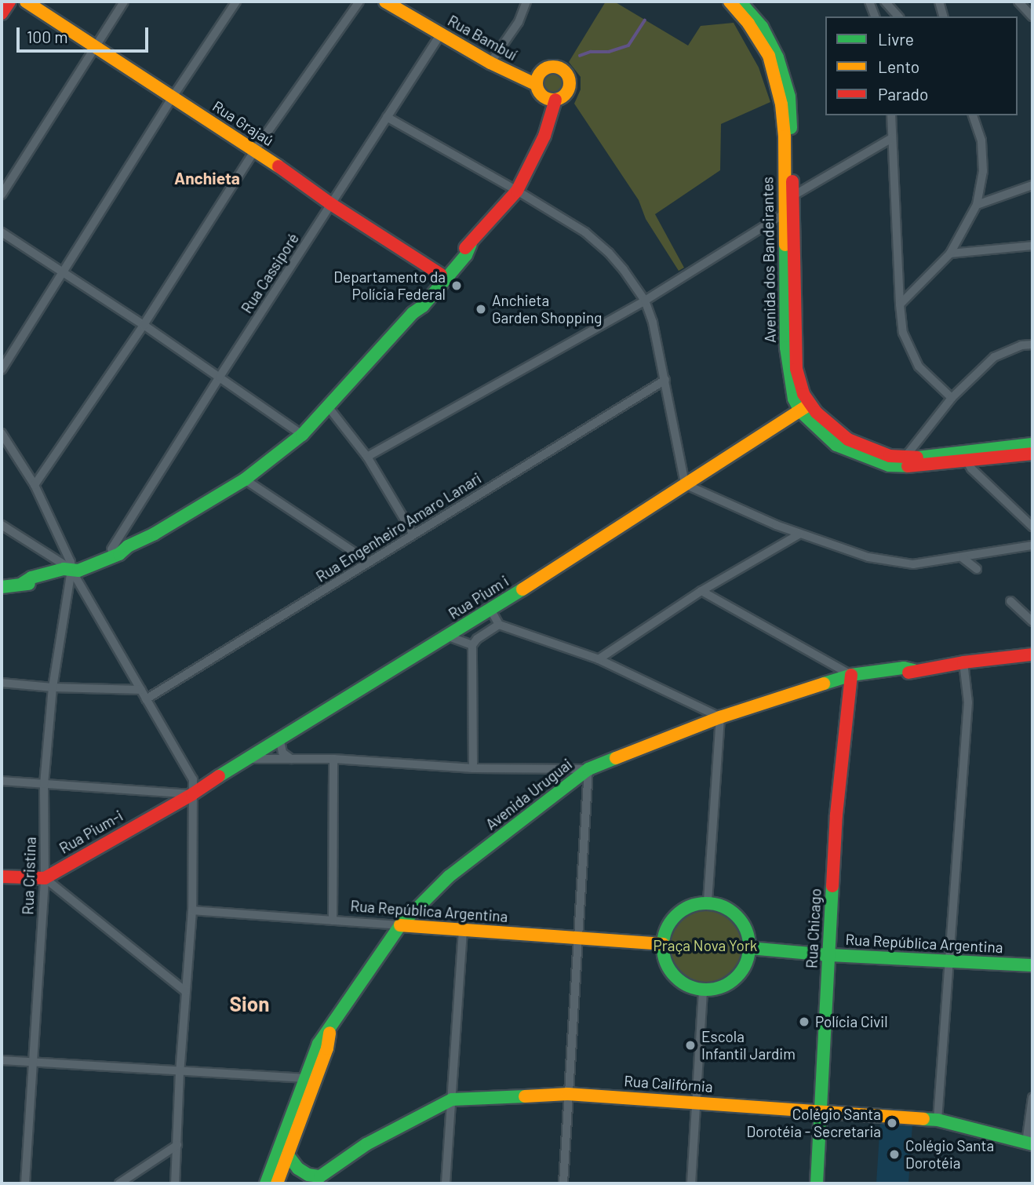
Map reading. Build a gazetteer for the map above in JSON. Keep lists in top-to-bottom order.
{
  "streets": {
    "street": [
      "Rua Bambuí",
      "Rua Grajaú",
      "Avenida dos Bandeirantes",
      "Rua Cassiporé",
      "Rua Engenheiro Amaro Lanari",
      "Rua Pium i",
      "Avenida Uruguai",
      "Rua Pium-i",
      "Rua Cristina",
      "Rua República Argentina",
      "Rua Chicago",
      "Rua Califórnia"
    ]
  },
  "crossings": [
    ["Rua Bambuí", "Rua Cassiporé"],
    ["Rua Grajaú", "Rua Cassiporé"],
    ["Rua Pium i", "Rua Pium-i"],
    ["Avenida Uruguai", "Rua República Argentina"],
    ["Avenida Uruguai", "Rua Chicago"],
    ["Rua Pium-i", "Rua Cristina"],
    ["Rua República Argentina", "Rua Chicago"],
    ["Rua Chicago", "Rua Califórnia"]
  ],
  "districts": ["Anchieta", "Sion"],
  "parks": ["Praça Nova York"],
  "places": [
    "Departamento da Polícia Federal",
    "Anchieta Garden Shopping",
    "Polícia Civil",
    "Escola Infantil Jardim",
    "Colégio Santa Dorotéia - Secretaria",
    "Colégio Santa Dorotéia"
  ],
  "legend": ["Livre", "Lento", "Parado"],
  "scale_bar": "100 m"
}
